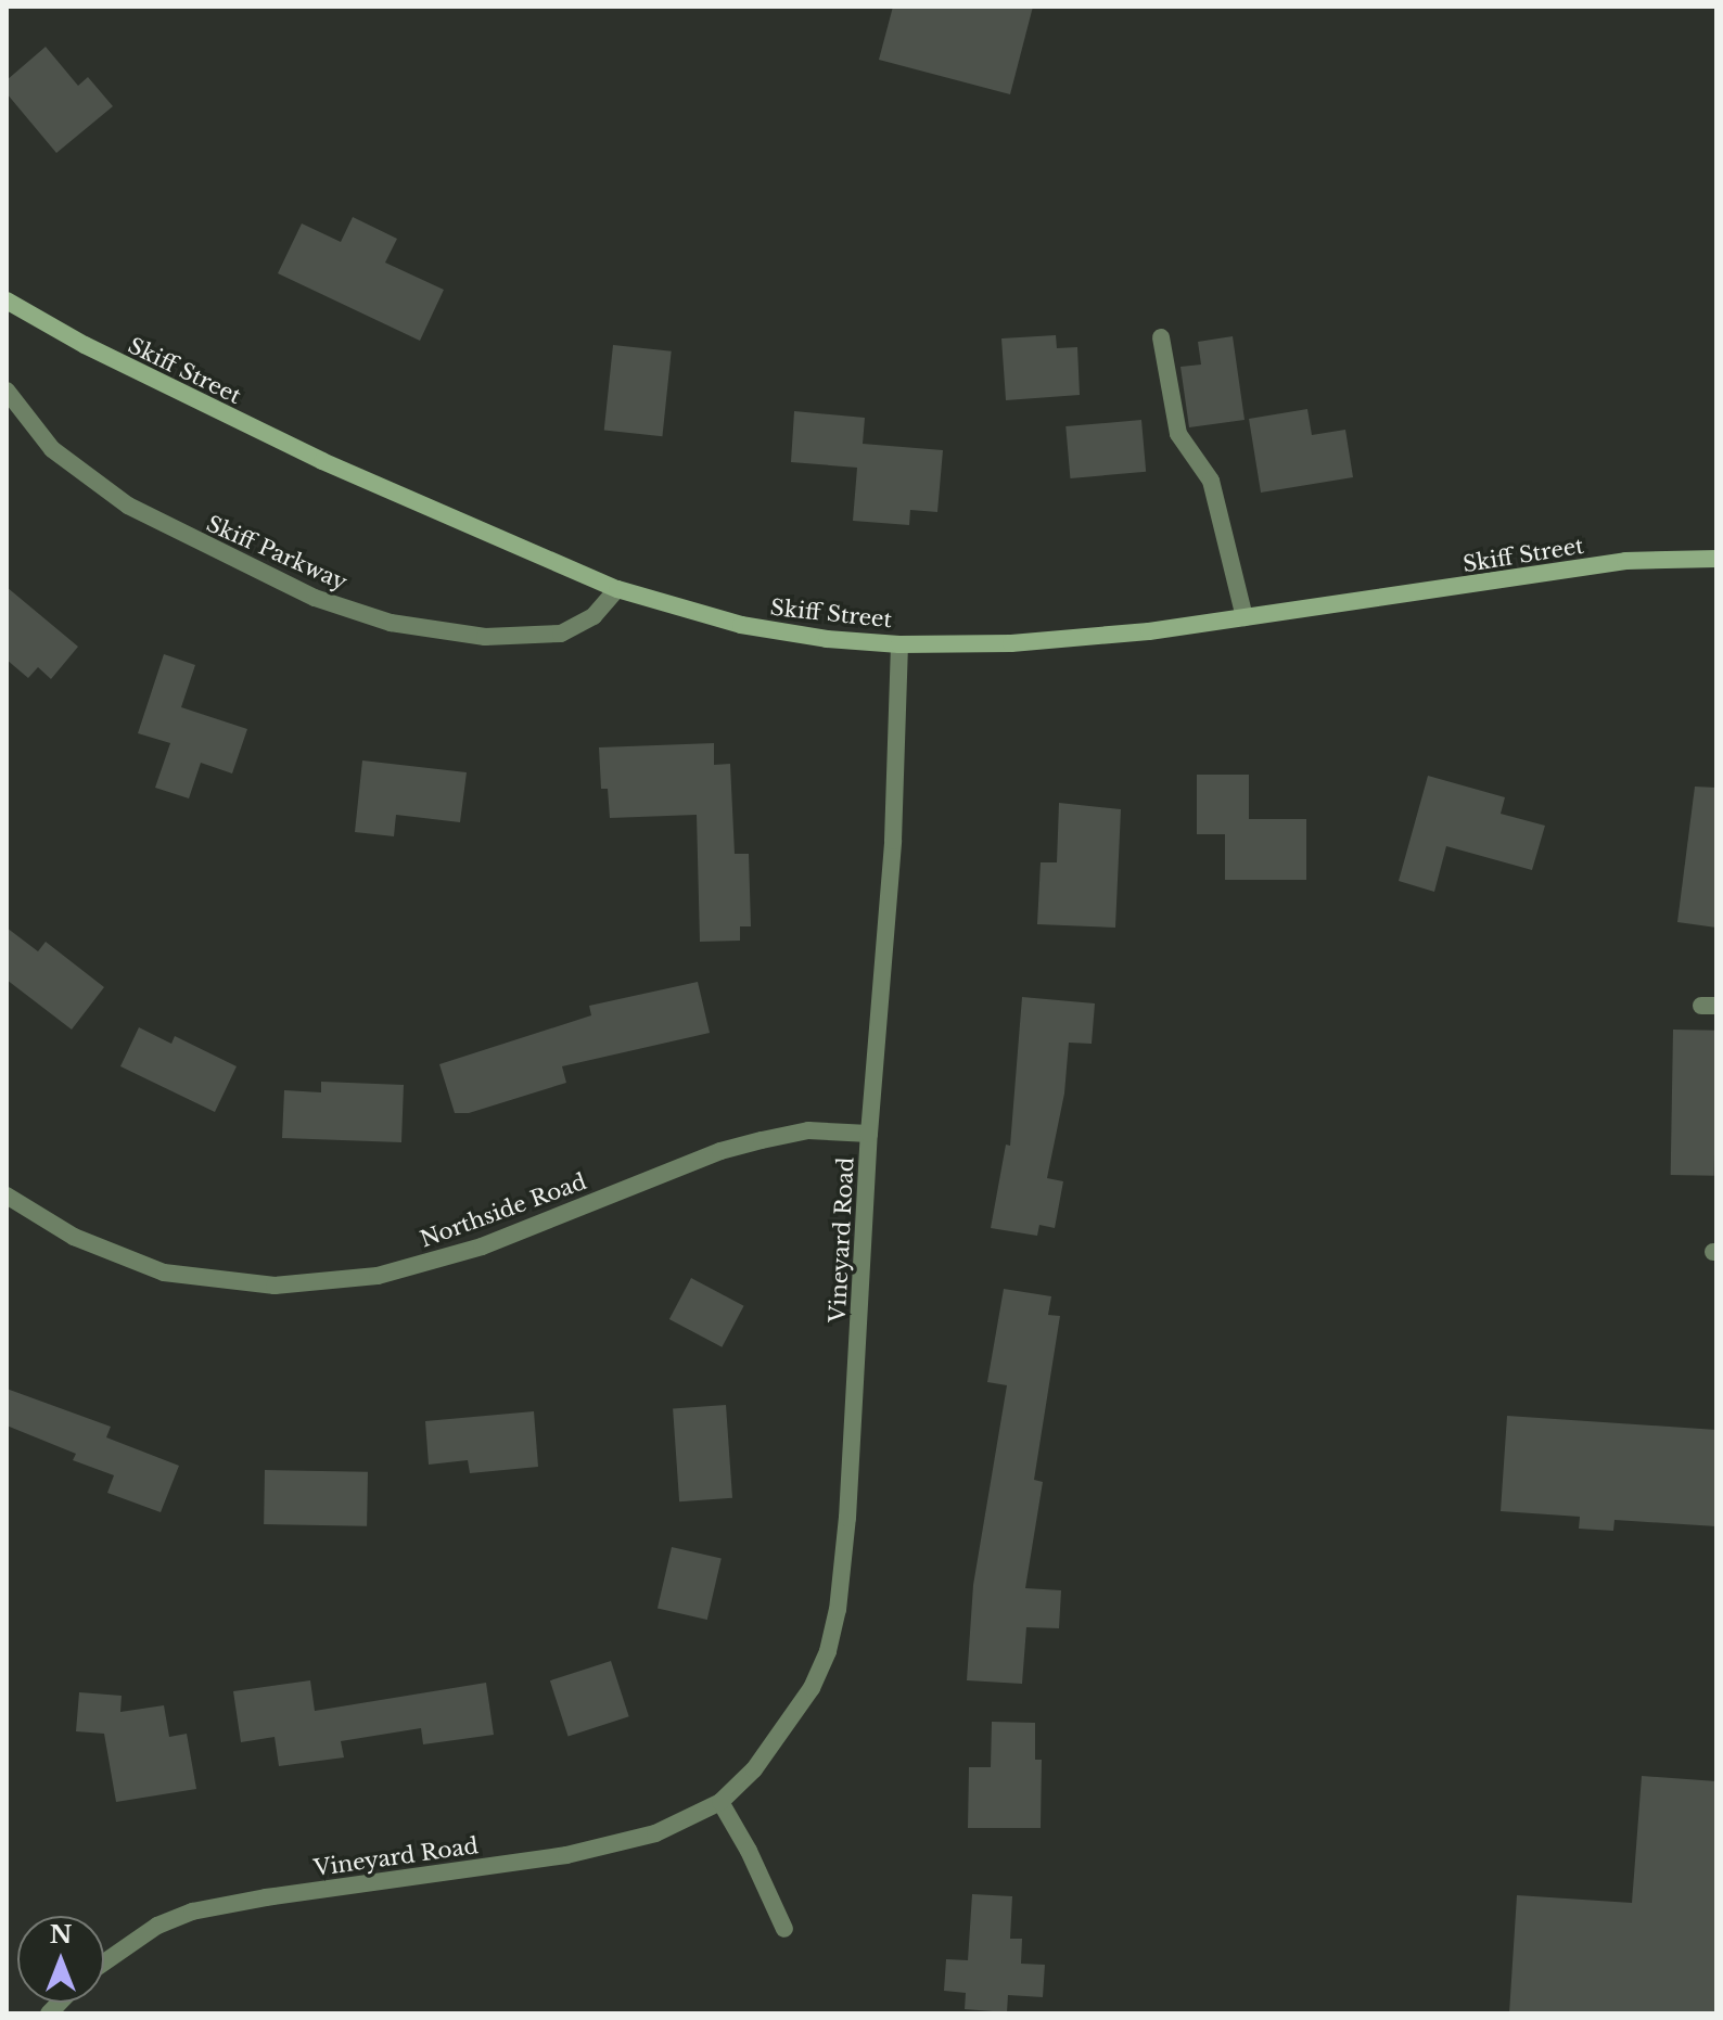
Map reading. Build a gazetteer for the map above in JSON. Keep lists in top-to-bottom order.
{
  "streets": {
    "main road": ["Skiff Street"],
    "street": ["Skiff Parkway", "Northside Road", "Vineyard Road"]
  },
  "crossings": [
    ["Skiff Street", "Skiff Parkway"],
    ["Skiff Street", "Vineyard Road"],
    ["Northside Road", "Vineyard Road"]
  ],
  "north": "top"
}
